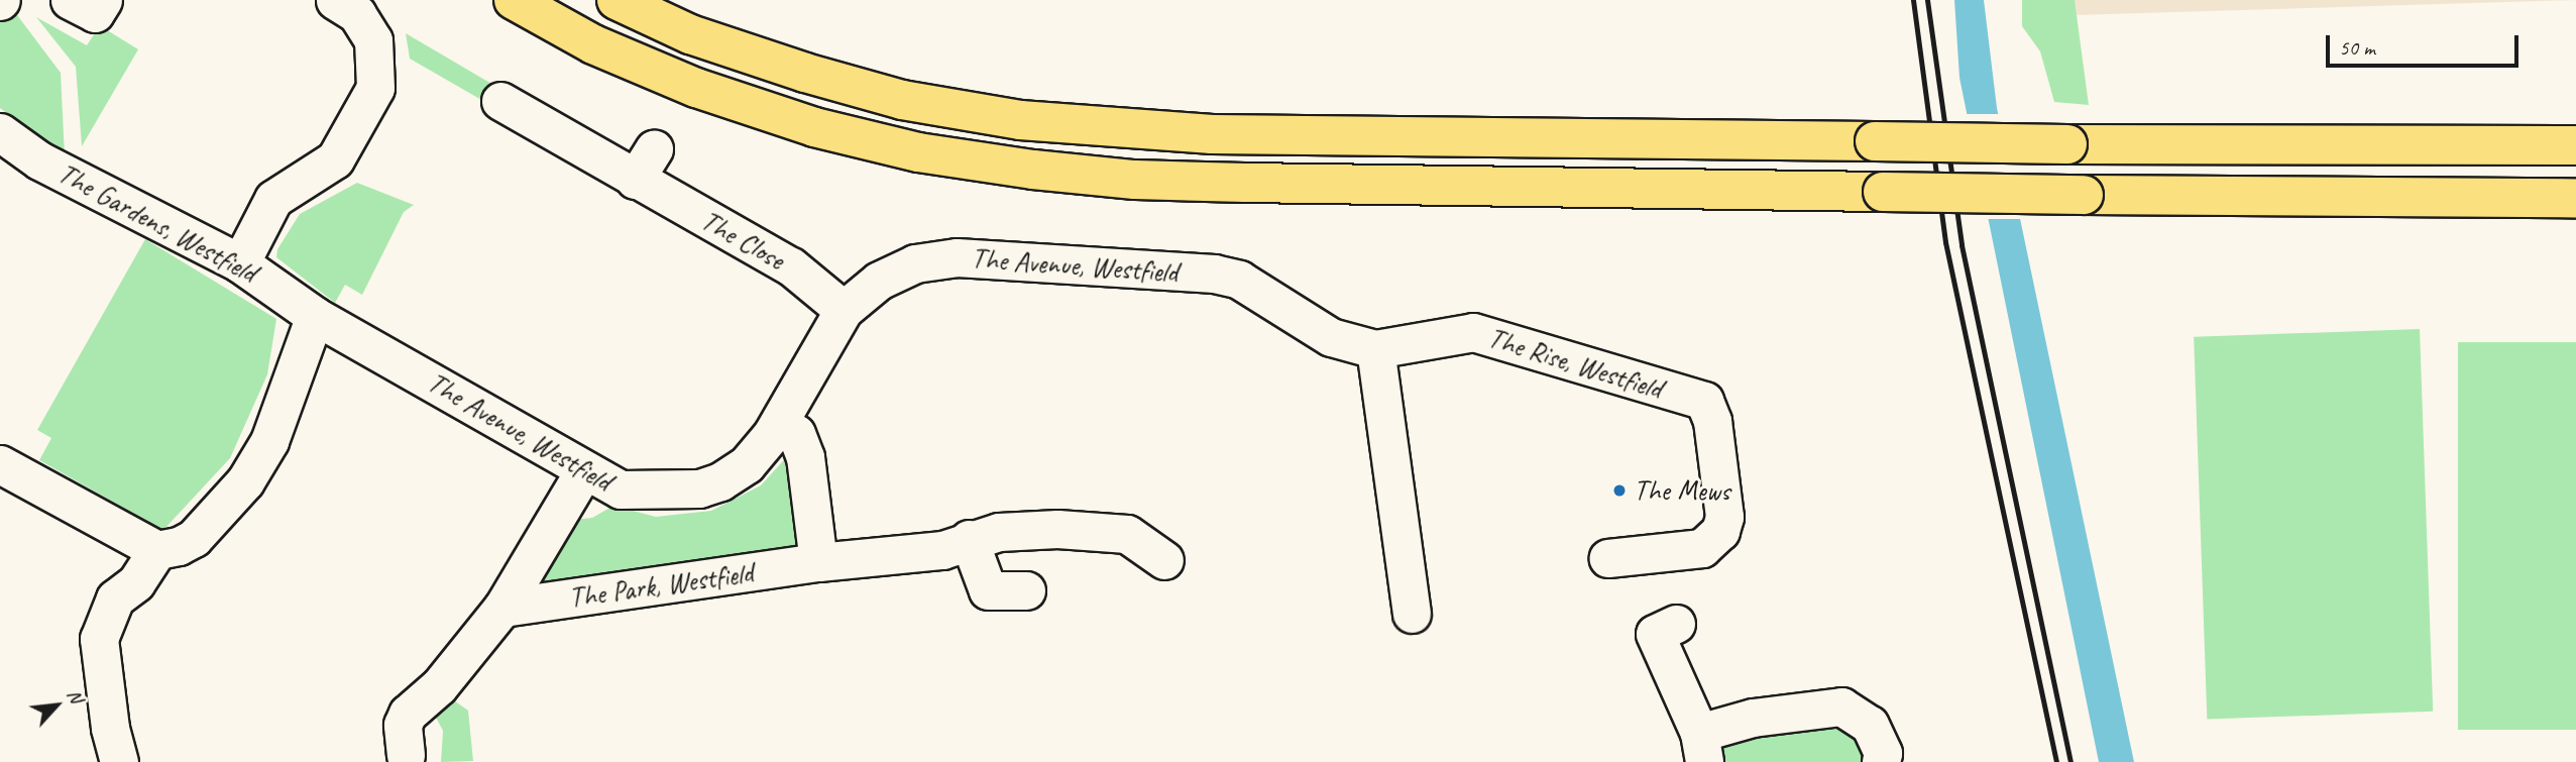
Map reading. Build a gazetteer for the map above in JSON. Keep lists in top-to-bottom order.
{
  "streets": {
    "street": [
      "The Gardens, Westfield",
      "The Close",
      "The Avenue, Westfield",
      "The Rise, Westfield",
      "The Park, Westfield"
    ]
  },
  "crossings": [
    ["The Gardens, Westfield", "The Avenue, Westfield"],
    ["The Close", "The Avenue, Westfield"],
    ["The Avenue, Westfield", "The Rise, Westfield"],
    ["The Avenue, Westfield", "The Park, Westfield"]
  ],
  "places": ["The Mews"],
  "scale_bar": "50 m",
  "north": "top right"
}
